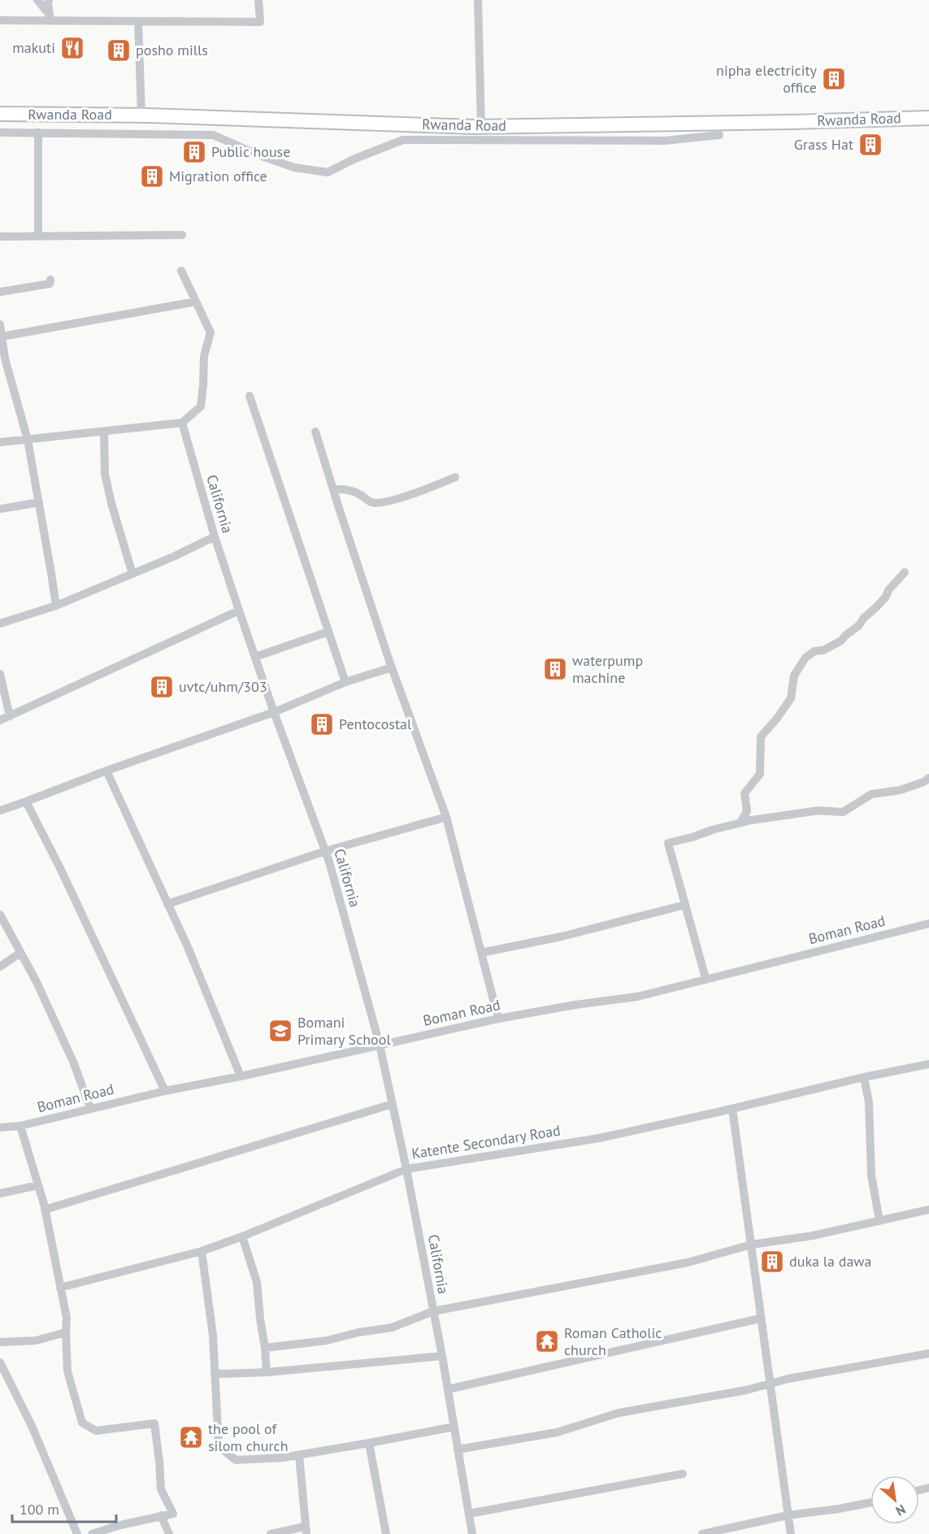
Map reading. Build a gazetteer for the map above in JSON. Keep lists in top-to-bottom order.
{
  "streets": {
    "highway": ["Rwanda Road"],
    "street": ["California", "Boman Road", "Katente Secondary Road"]
  },
  "crossings": [
    ["California", "Boman Road"],
    ["California", "Katente Secondary Road"]
  ],
  "places": {
    "restaurant": ["makuti"],
    "building": [
      "posho mills",
      "nipha electricity office",
      "Grass Hat",
      "Public house",
      "Migration office",
      "waterpump machine",
      "uvtc/uhm/303",
      "Pentocostal",
      "duka la dawa"
    ],
    "school or university": ["Bomani Primary School"],
    "temple": ["Roman Catholic church", "the pool of silom church"]
  },
  "scale_bar": "100 m",
  "north": "bottom right"
}
